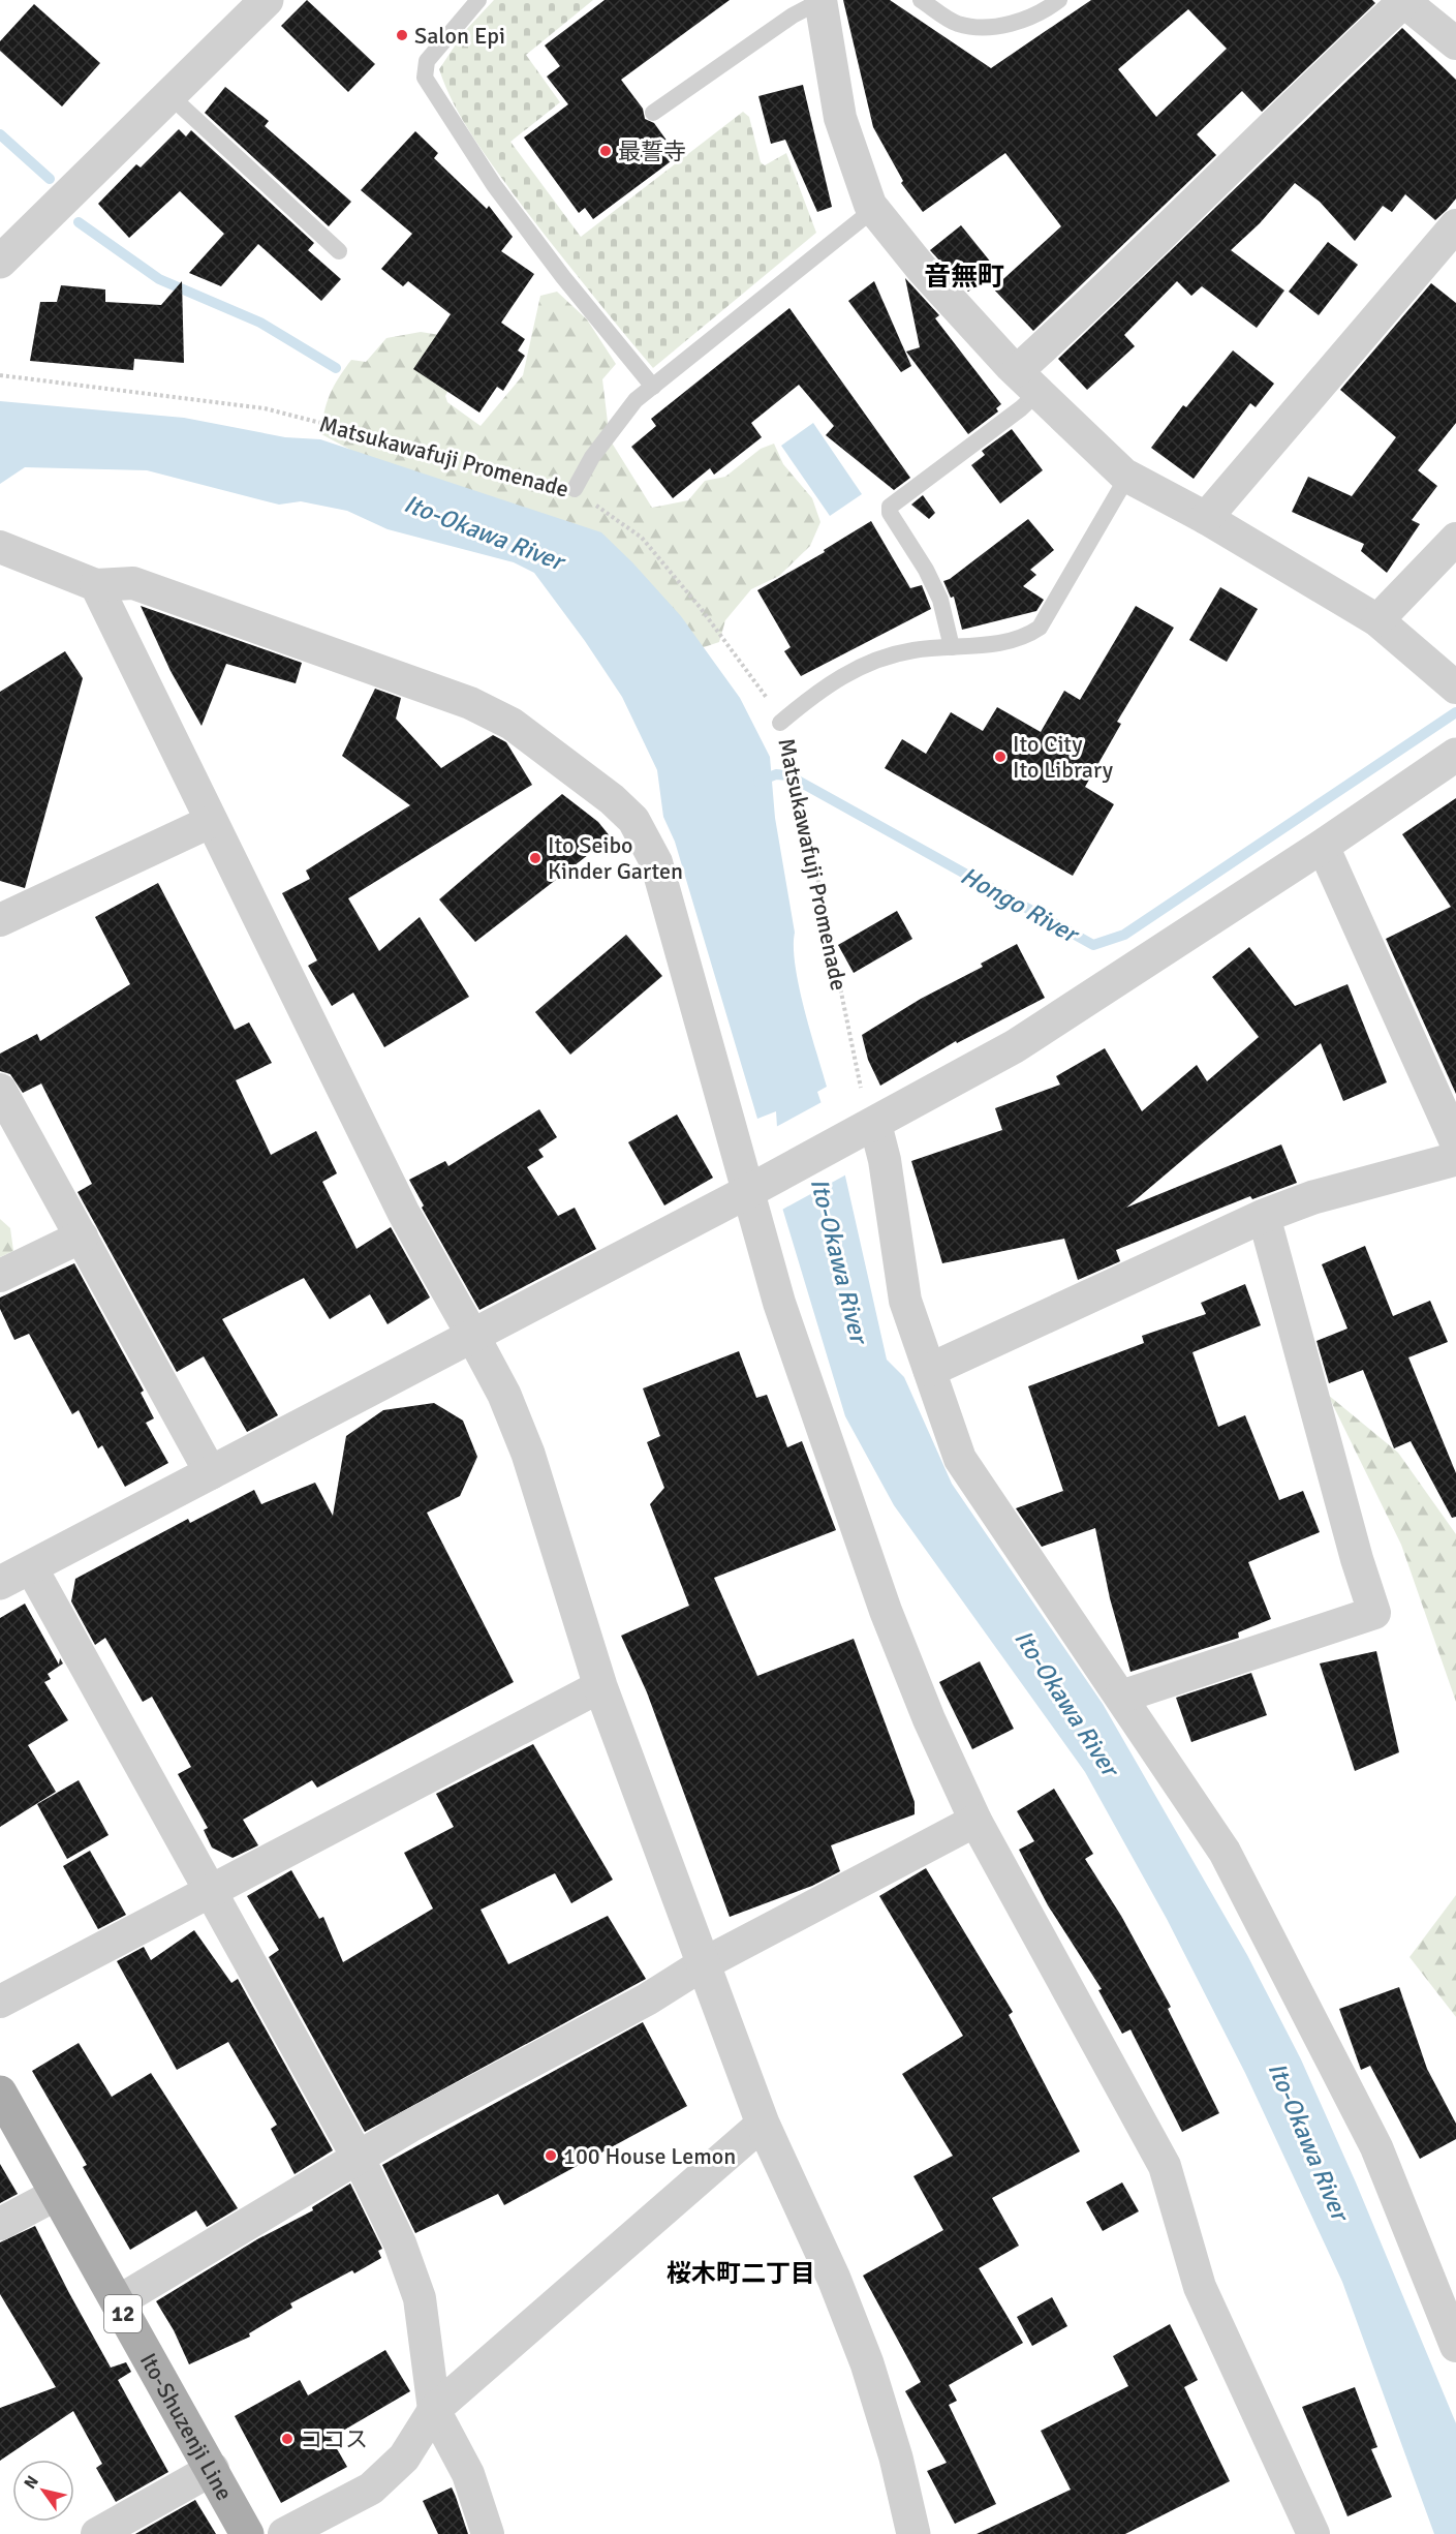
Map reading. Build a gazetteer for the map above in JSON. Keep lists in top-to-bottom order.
{
  "streets": {
    "main road": ["12", "Ito-Shuzenji Line"],
    "path": ["Matsukawafuji Promenade"]
  },
  "districts": ["音無町", "桜木町二丁目"],
  "water": ["Ito-Okawa River", "Hongo River"],
  "places": [
    "Salon Epi",
    "最誓寺",
    "Ito City Ito Library",
    "Ito Seibo Kinder Garten",
    "100 House Lemon",
    "ココス"
  ],
  "north": "top left"
}
